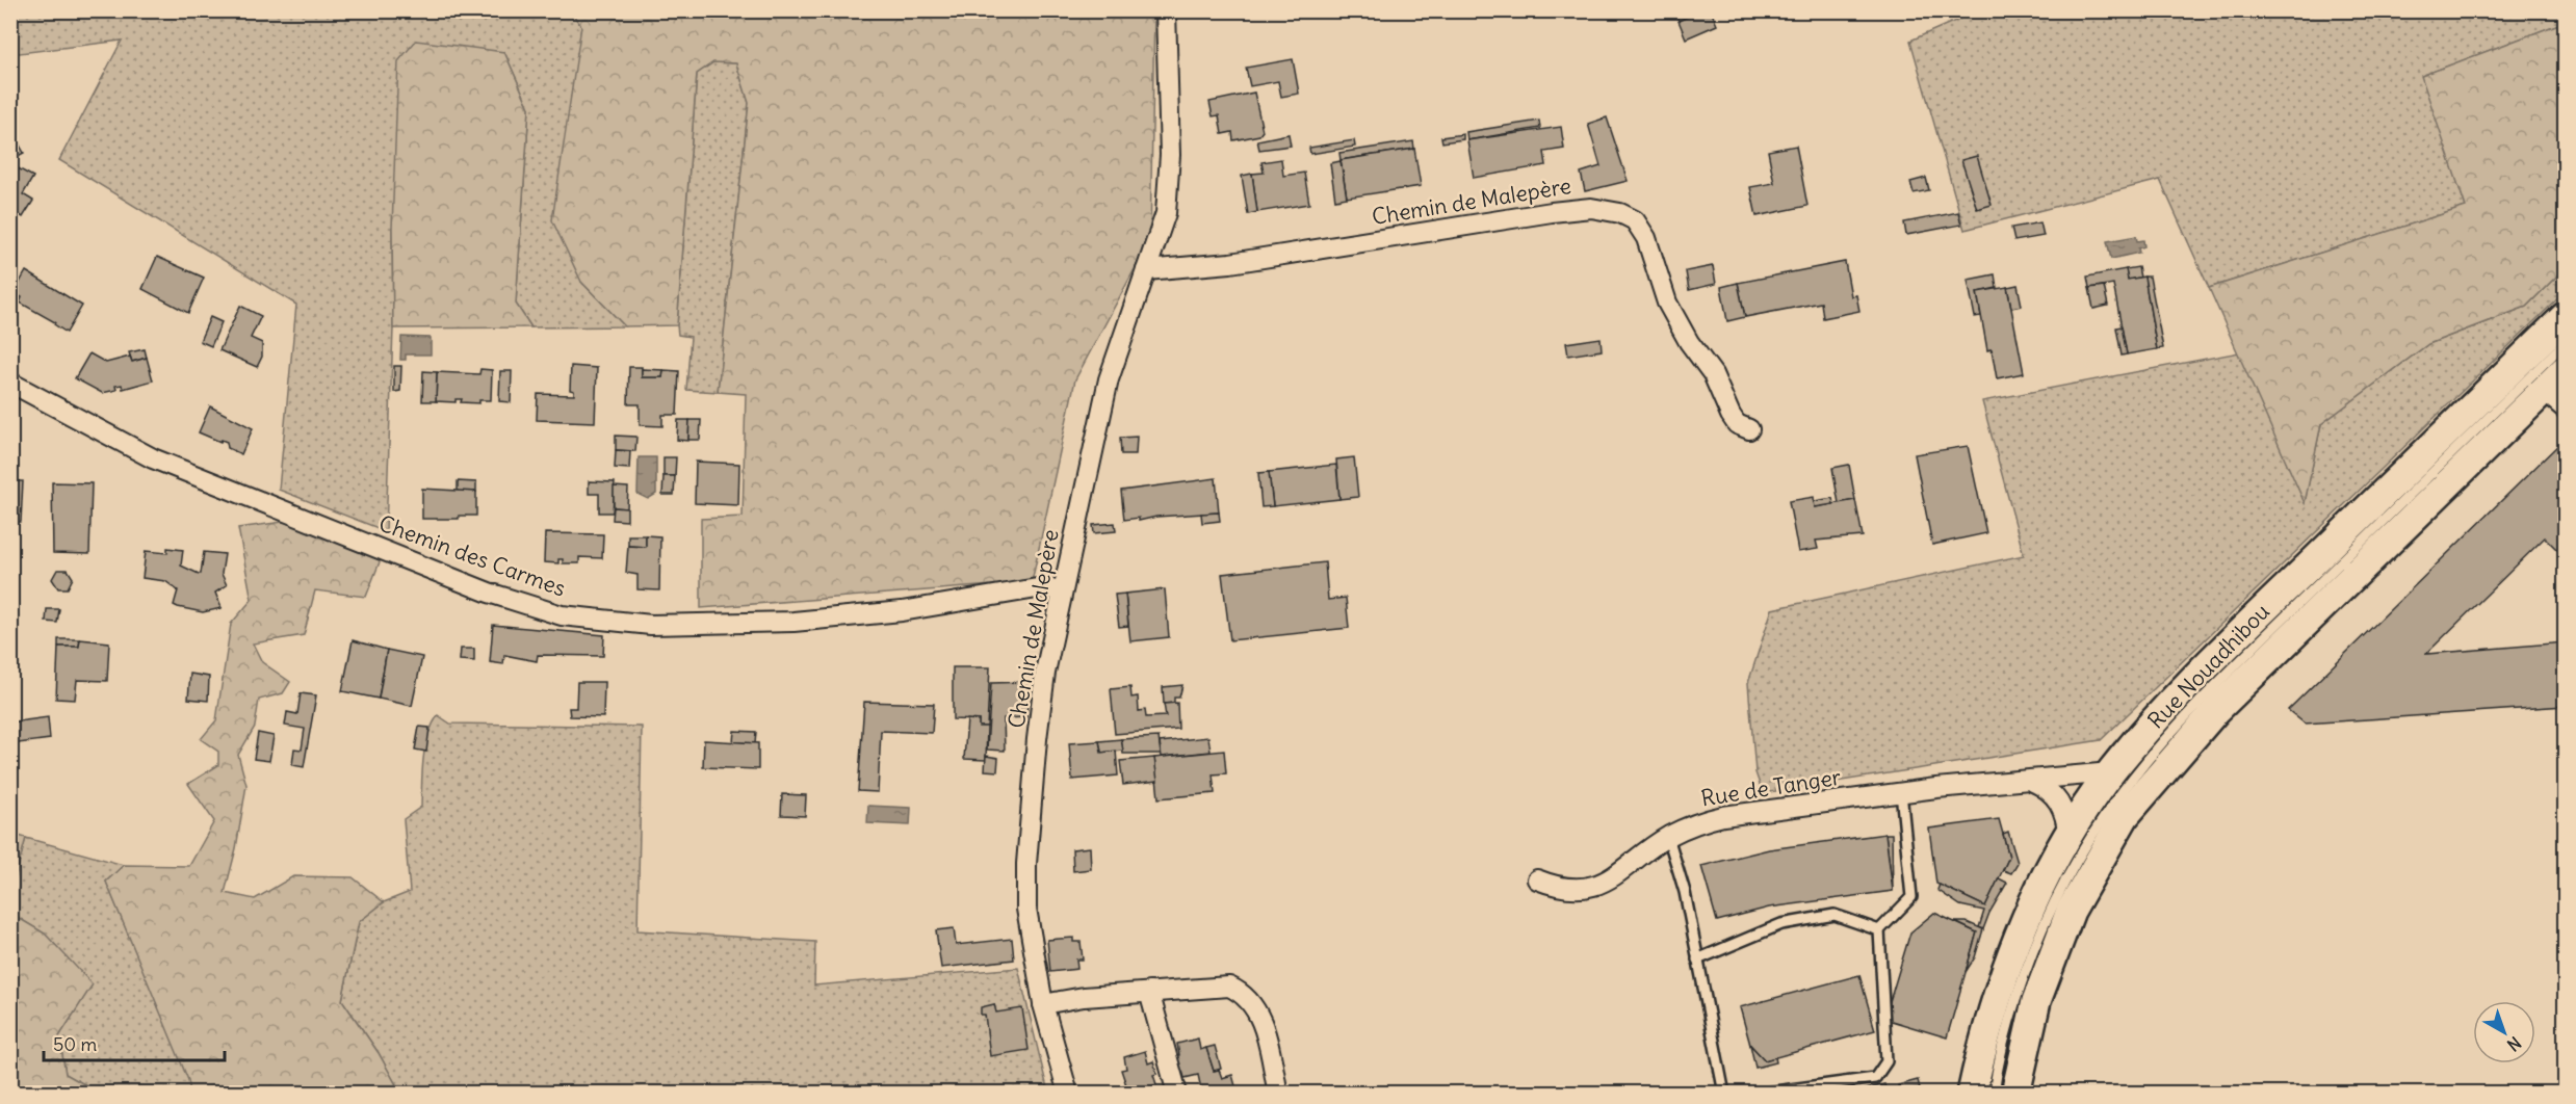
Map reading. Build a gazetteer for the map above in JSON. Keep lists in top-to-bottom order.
{
  "streets": {
    "street": [
      "Chemin de Malepère",
      "Chemin des Carmes",
      "Rue Nouadhibou",
      "Rue de Tanger"
    ]
  },
  "crossings": [
    ["Chemin de Malepère", "Chemin des Carmes"],
    ["Rue Nouadhibou", "Rue de Tanger"]
  ],
  "scale_bar": "50 m",
  "north": "bottom right"
}
